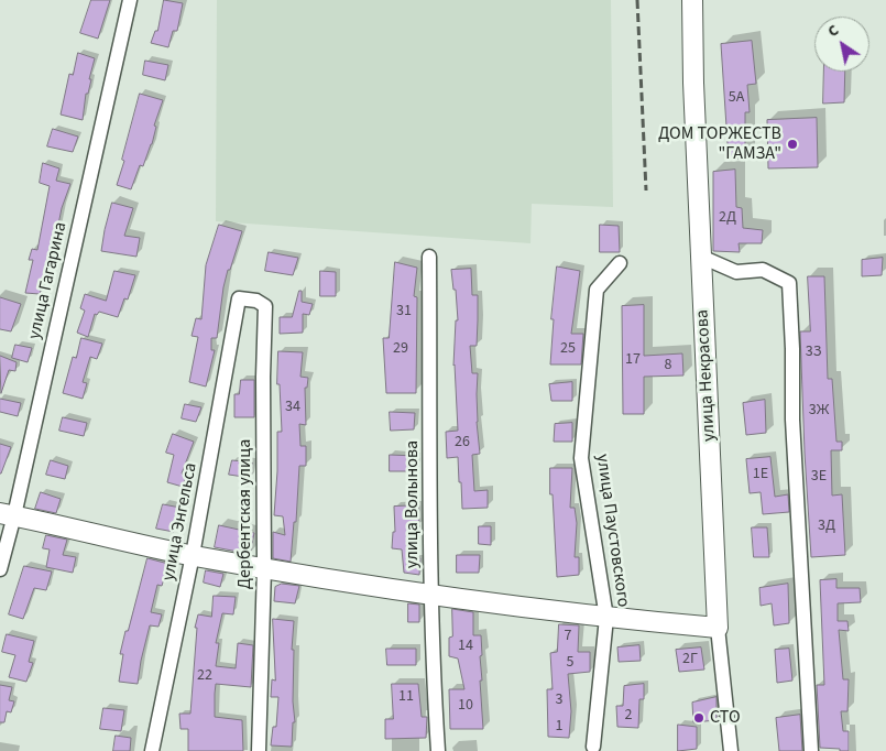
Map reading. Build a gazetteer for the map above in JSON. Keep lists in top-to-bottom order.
{
  "streets": {
    "street": [
      "улица Гагарина",
      "улица Некрасова",
      "улица Волынова",
      "Дербентская улица",
      "улица Энгельса",
      "улица Паустовского"
    ]
  },
  "crossings": [
    ["Дербентская улица", "улица Энгельса"]
  ],
  "places": ["ДОМ ТОРЖЕСТВ \"ГАМЗА\"", "СТО"],
  "house_numbers": [
    "5А",
    "2Д",
    "31",
    "29",
    "25",
    "3З",
    "17",
    "8",
    "34",
    "3Ж",
    "26",
    "1Е",
    "3Е",
    "3Д",
    "7",
    "14",
    "2Г",
    "5",
    "22",
    "11",
    "3",
    "10",
    "2",
    "1"
  ],
  "north": "top left"
}
